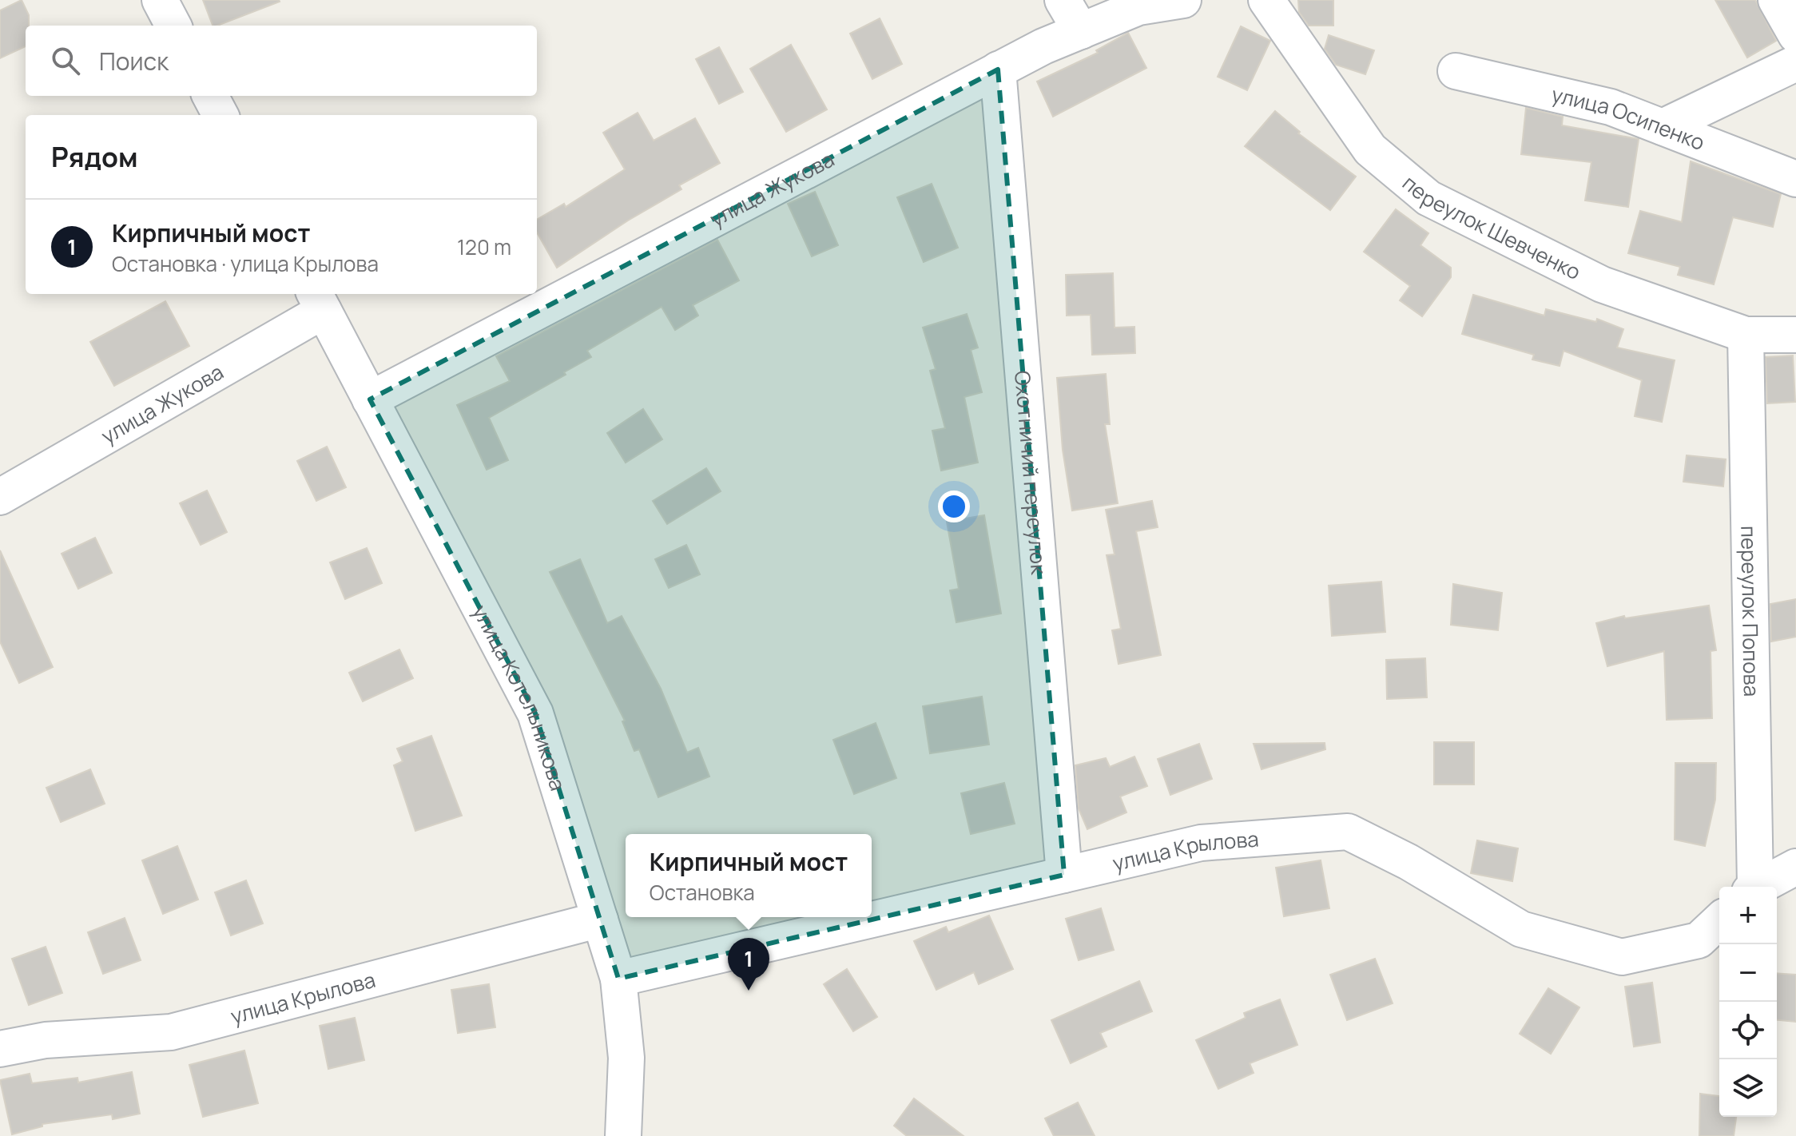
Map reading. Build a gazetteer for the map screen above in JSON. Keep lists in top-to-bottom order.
{
  "streets": {
    "street": [
      "улица Осипенко",
      "улица Жукова",
      "переулок Шевченко",
      "Охотничий переулок",
      "переулок Попова",
      "улица Котельникова",
      "улица Крылова"
    ]
  },
  "crossings": [
    ["улица Жукова", "Охотничий переулок"],
    ["улица Жукова", "улица Котельникова"],
    ["переулок Шевченко", "переулок Попова"],
    ["Охотничий переулок", "улица Крылова"],
    ["улица Котельникова", "улица Крылова"]
  ],
  "page": {
    "search": "Поиск",
    "heading": "Рядом",
    "list": [
      {
        "mark": "1",
        "name": "Кирпичный мост",
        "note": "Остановка · улица Крылова",
        "value": "120 m"
      }
    ],
    "popup": ["Кирпичный мост", "Остановка"],
    "map_buttons": ["+", "−"],
    "pins": "1"
  }
}
